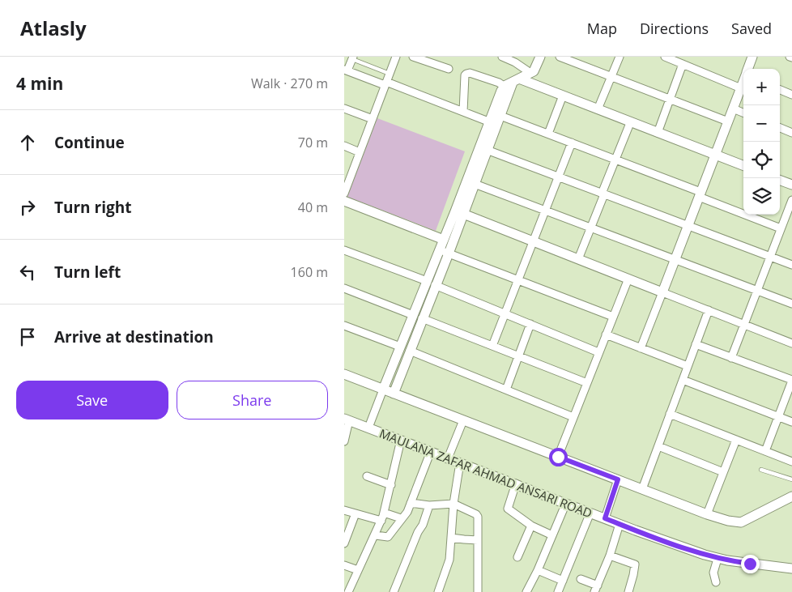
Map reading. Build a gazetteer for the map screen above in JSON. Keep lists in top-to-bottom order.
{
  "streets": {
    "street": ["MAULANA ZAFAR AHMAD ANSARI ROAD"]
  },
  "page": {
    "header": "Atlasly",
    "nav": ["Map", "Directions", "Saved"],
    "heading": ["4 min", "Walk · 270 m"],
    "map_buttons": ["+", "−"],
    "list": [
      ["Continue", "70 m"],
      ["Turn right", "40 m"],
      ["Turn left", "160 m"],
      "Arrive at destination"
    ],
    "buttons": ["Save", "Share"]
  }
}
